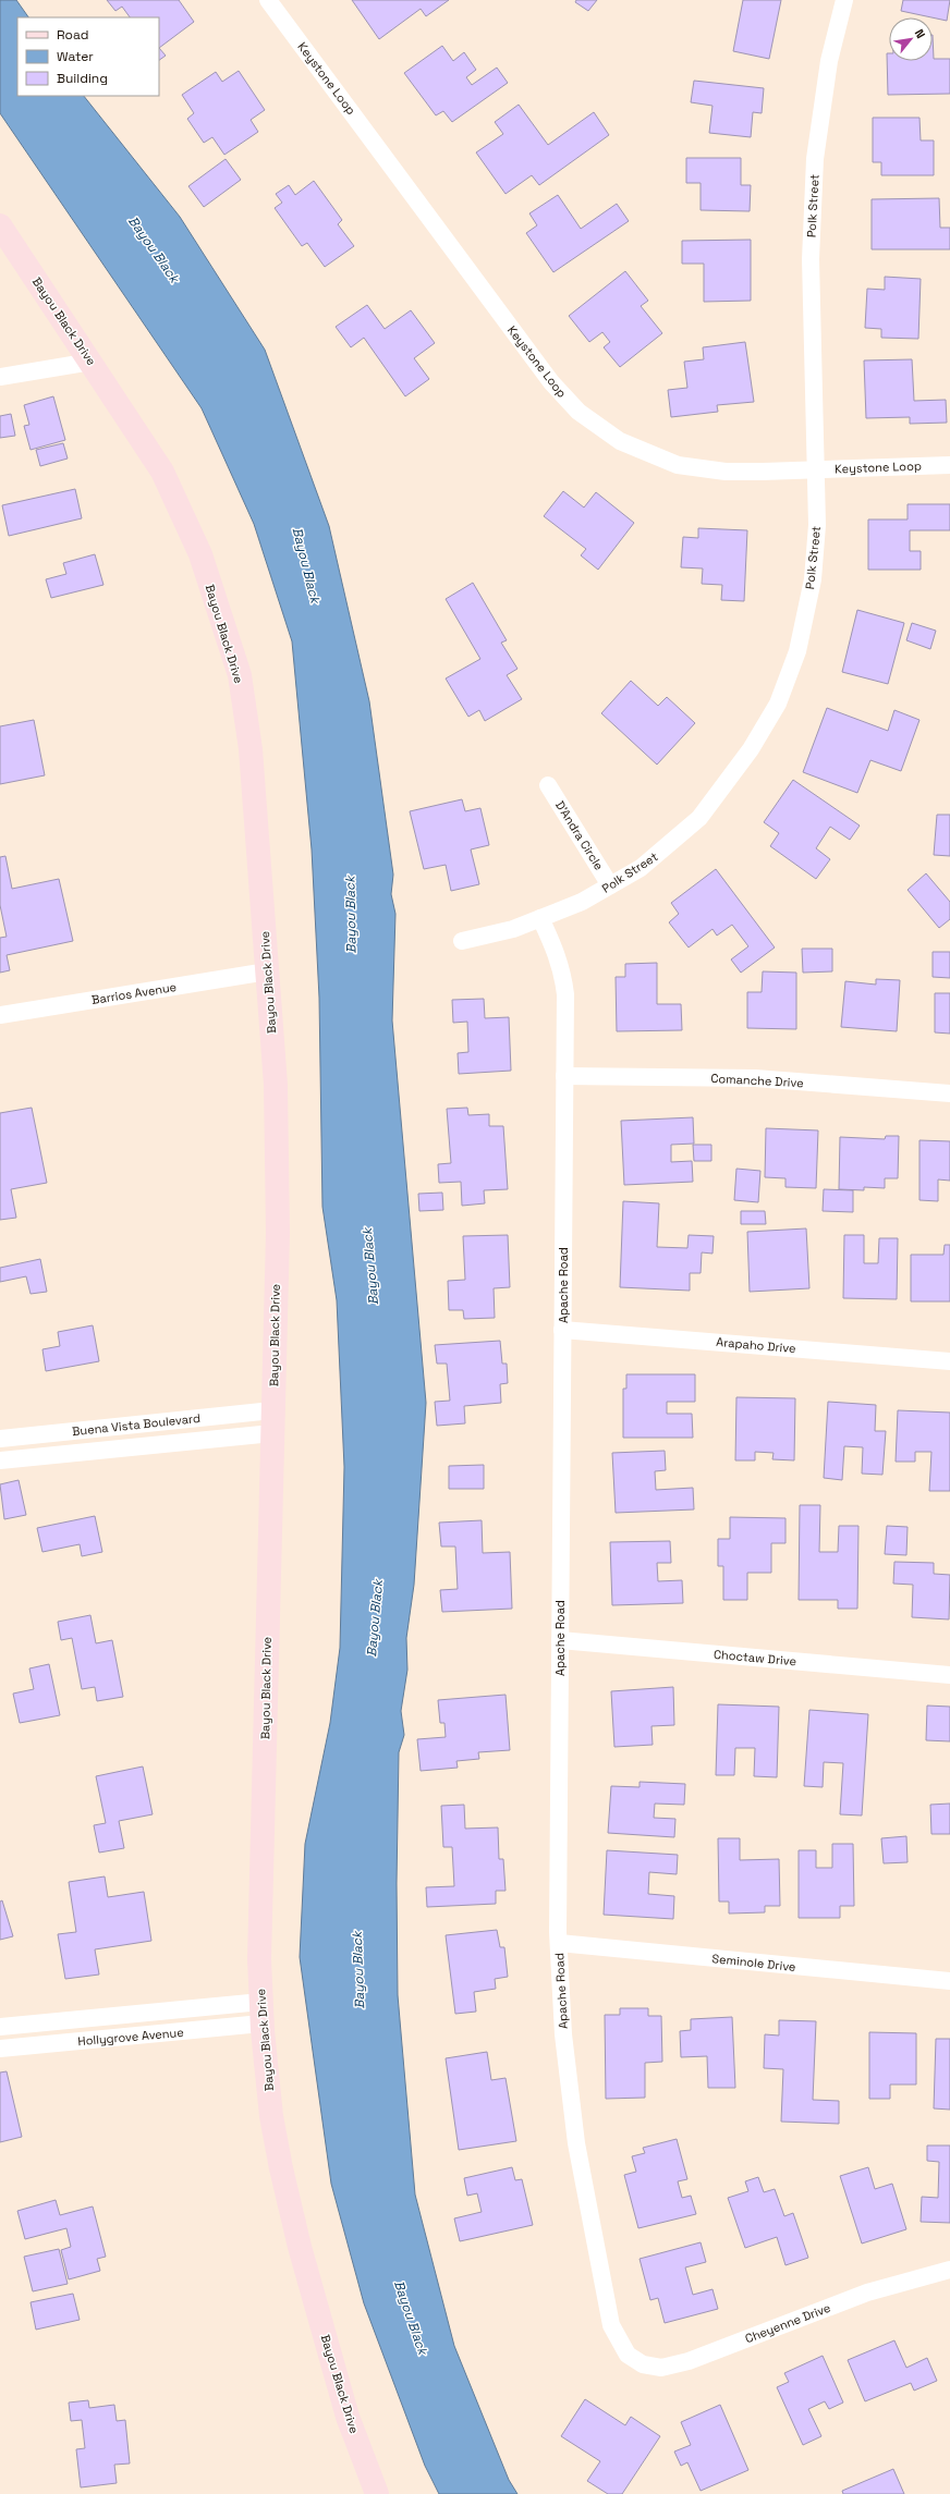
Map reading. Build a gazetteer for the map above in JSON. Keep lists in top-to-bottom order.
{
  "streets": {
    "main road": ["Bayou Black Drive"],
    "street": [
      "Keystone Loop",
      "Polk Street",
      "D'Andra Circle",
      "Barrios Avenue",
      "Comanche Drive",
      "Apache Road",
      "Arapaho Drive",
      "Buena Vista Boulevard",
      "Choctaw Drive",
      "Seminole Drive",
      "Hollygrove Avenue",
      "Cheyenne Drive"
    ]
  },
  "crossings": [
    ["Keystone Loop", "Polk Street"],
    ["Polk Street", "D'Andra Circle"],
    ["Polk Street", "Apache Road"],
    ["Bayou Black Drive", "Barrios Avenue"],
    ["Bayou Black Drive", "Buena Vista Boulevard"],
    ["Bayou Black Drive", "Hollygrove Avenue"],
    ["Comanche Drive", "Apache Road"],
    ["Apache Road", "Arapaho Drive"],
    ["Apache Road", "Choctaw Drive"],
    ["Apache Road", "Seminole Drive"],
    ["Apache Road", "Cheyenne Drive"]
  ],
  "water": ["Bayou Black"],
  "legend": ["Road", "Water", "Building"],
  "north": "top right"
}
